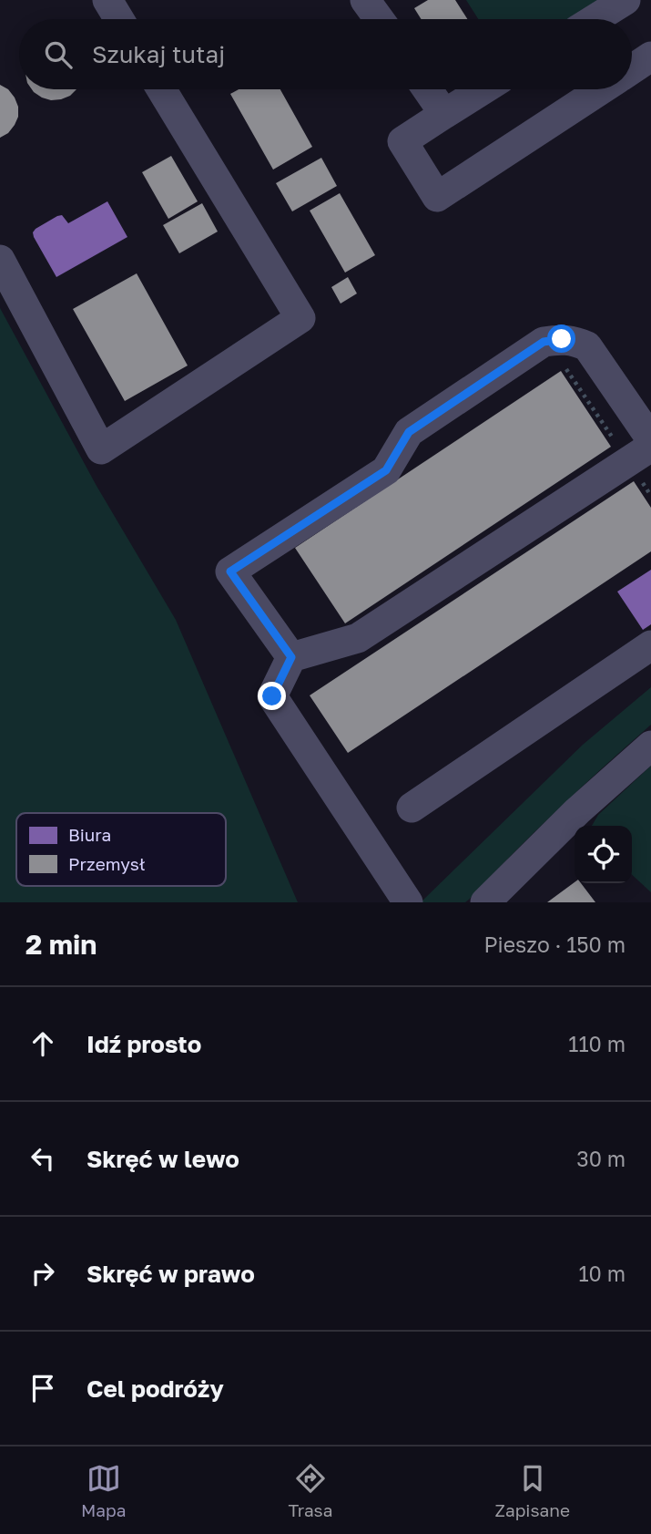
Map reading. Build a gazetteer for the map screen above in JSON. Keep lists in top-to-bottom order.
{
  "legend": ["Biura", "Przemysł"],
  "page": {
    "search": "Szukaj tutaj",
    "heading": ["2 min", "Pieszo · 150 m"],
    "list": [
      ["Idź prosto", "110 m"],
      ["Skręć w lewo", "30 m"],
      ["Skręć w prawo", "10 m"],
      "Cel podróży"
    ],
    "nav": ["Mapa", "Trasa", "Zapisane"]
  }
}
